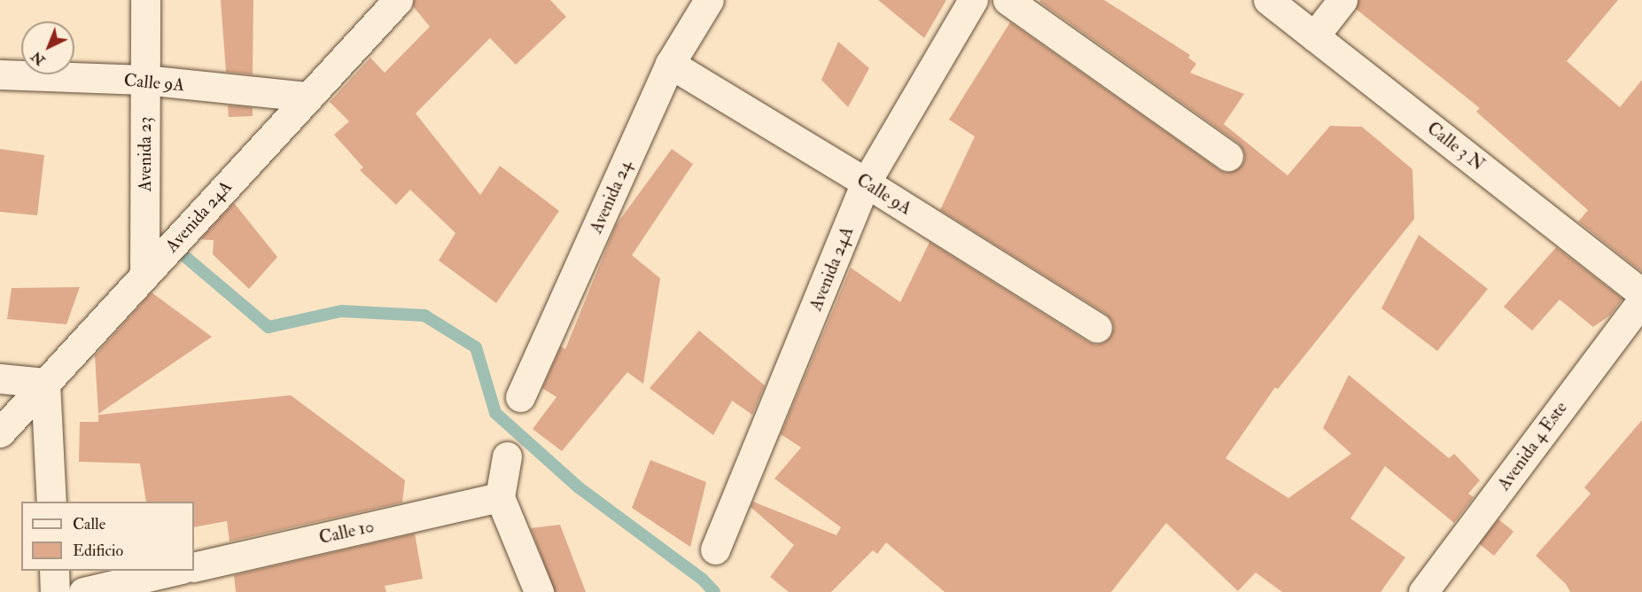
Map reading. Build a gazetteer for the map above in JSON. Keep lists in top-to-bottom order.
{
  "streets": {
    "street": [
      "Calle 9A",
      "Calle 3 N",
      "Avenida 23",
      "Avenida 24",
      "Avenida 24A",
      "Avenida 4 Este",
      "Calle 10"
    ]
  },
  "crossings": [
    ["Calle 9A", "Avenida 23"],
    ["Calle 9A", "Avenida 24"],
    ["Calle 9A", "Avenida 24A"],
    ["Avenida 23", "Avenida 24A"]
  ],
  "legend": ["Calle", "Edificio"],
  "north": "bottom left"
}
